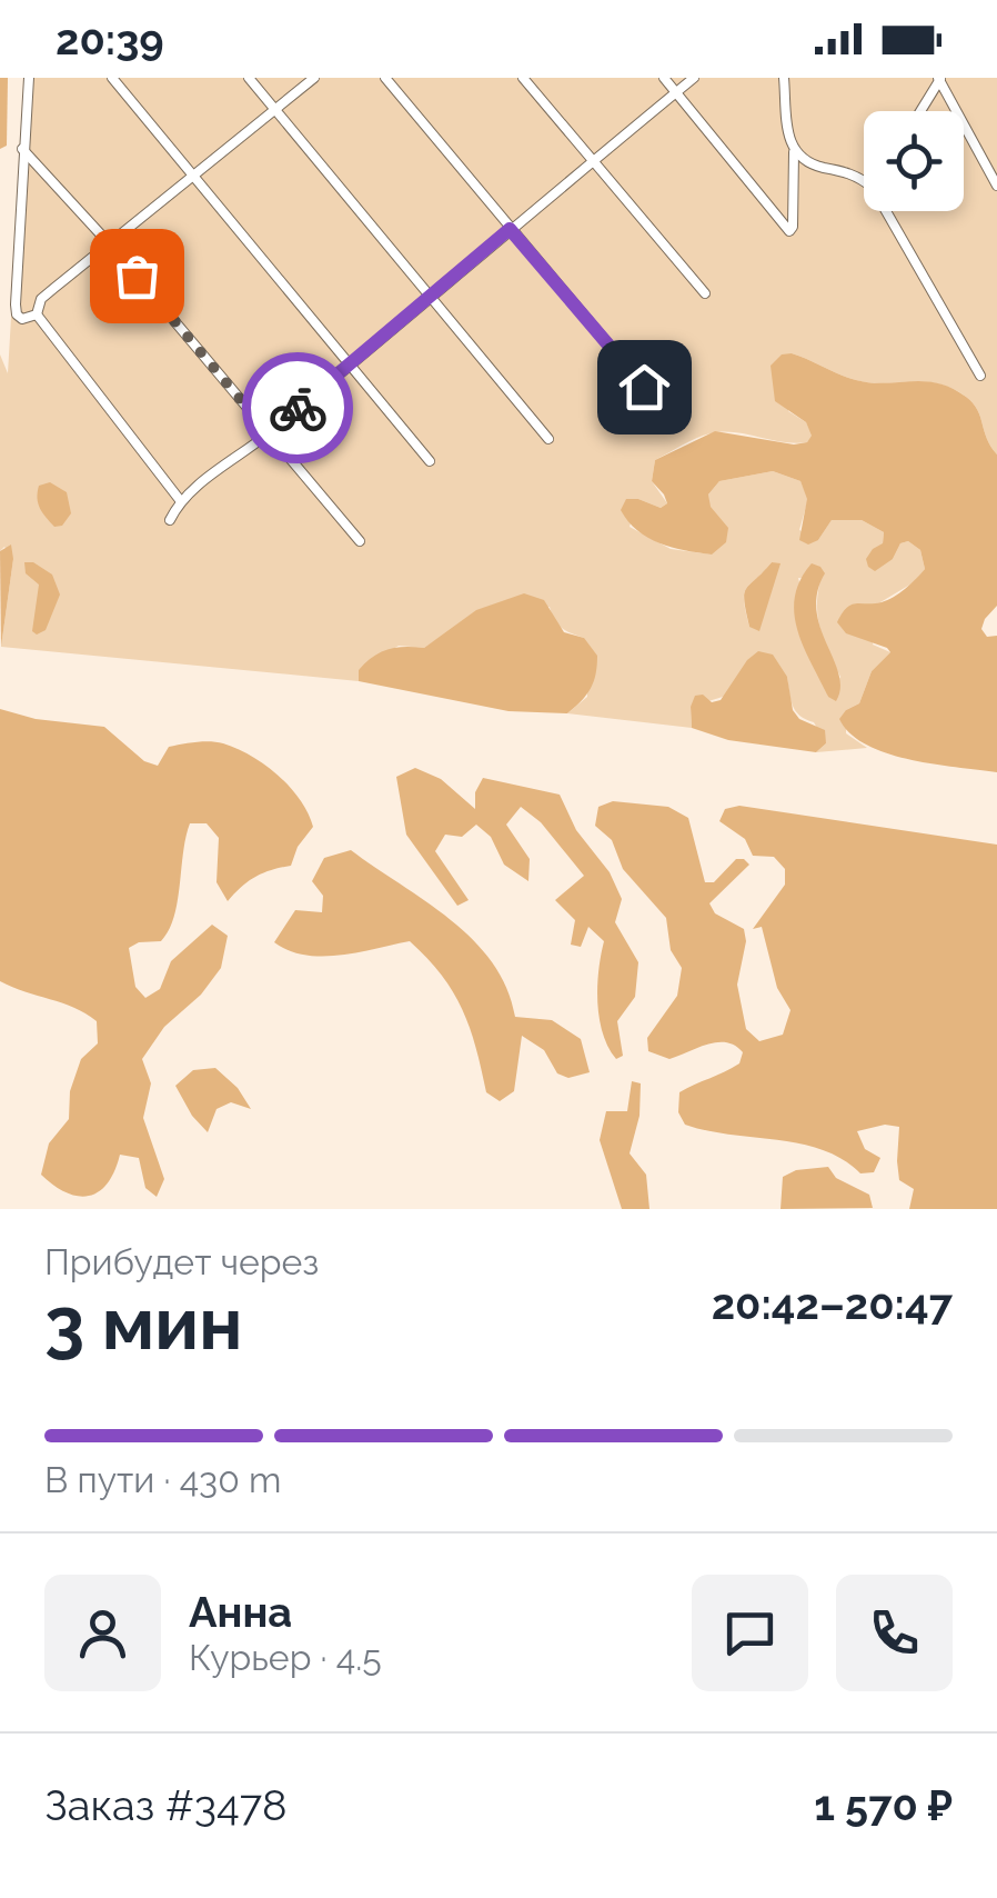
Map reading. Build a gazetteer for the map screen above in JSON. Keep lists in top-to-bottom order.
{
  "page": {
    "status": "20:39",
    "heading": ["3 мин", "Прибудет через", "20:42–20:47"],
    "panel": [
      "Анна",
      "Курьер · 4.5",
      "Заказ #3478",
      "1 570 ₽"
    ],
    "bar": "В пути · 430 m"
  }
}
